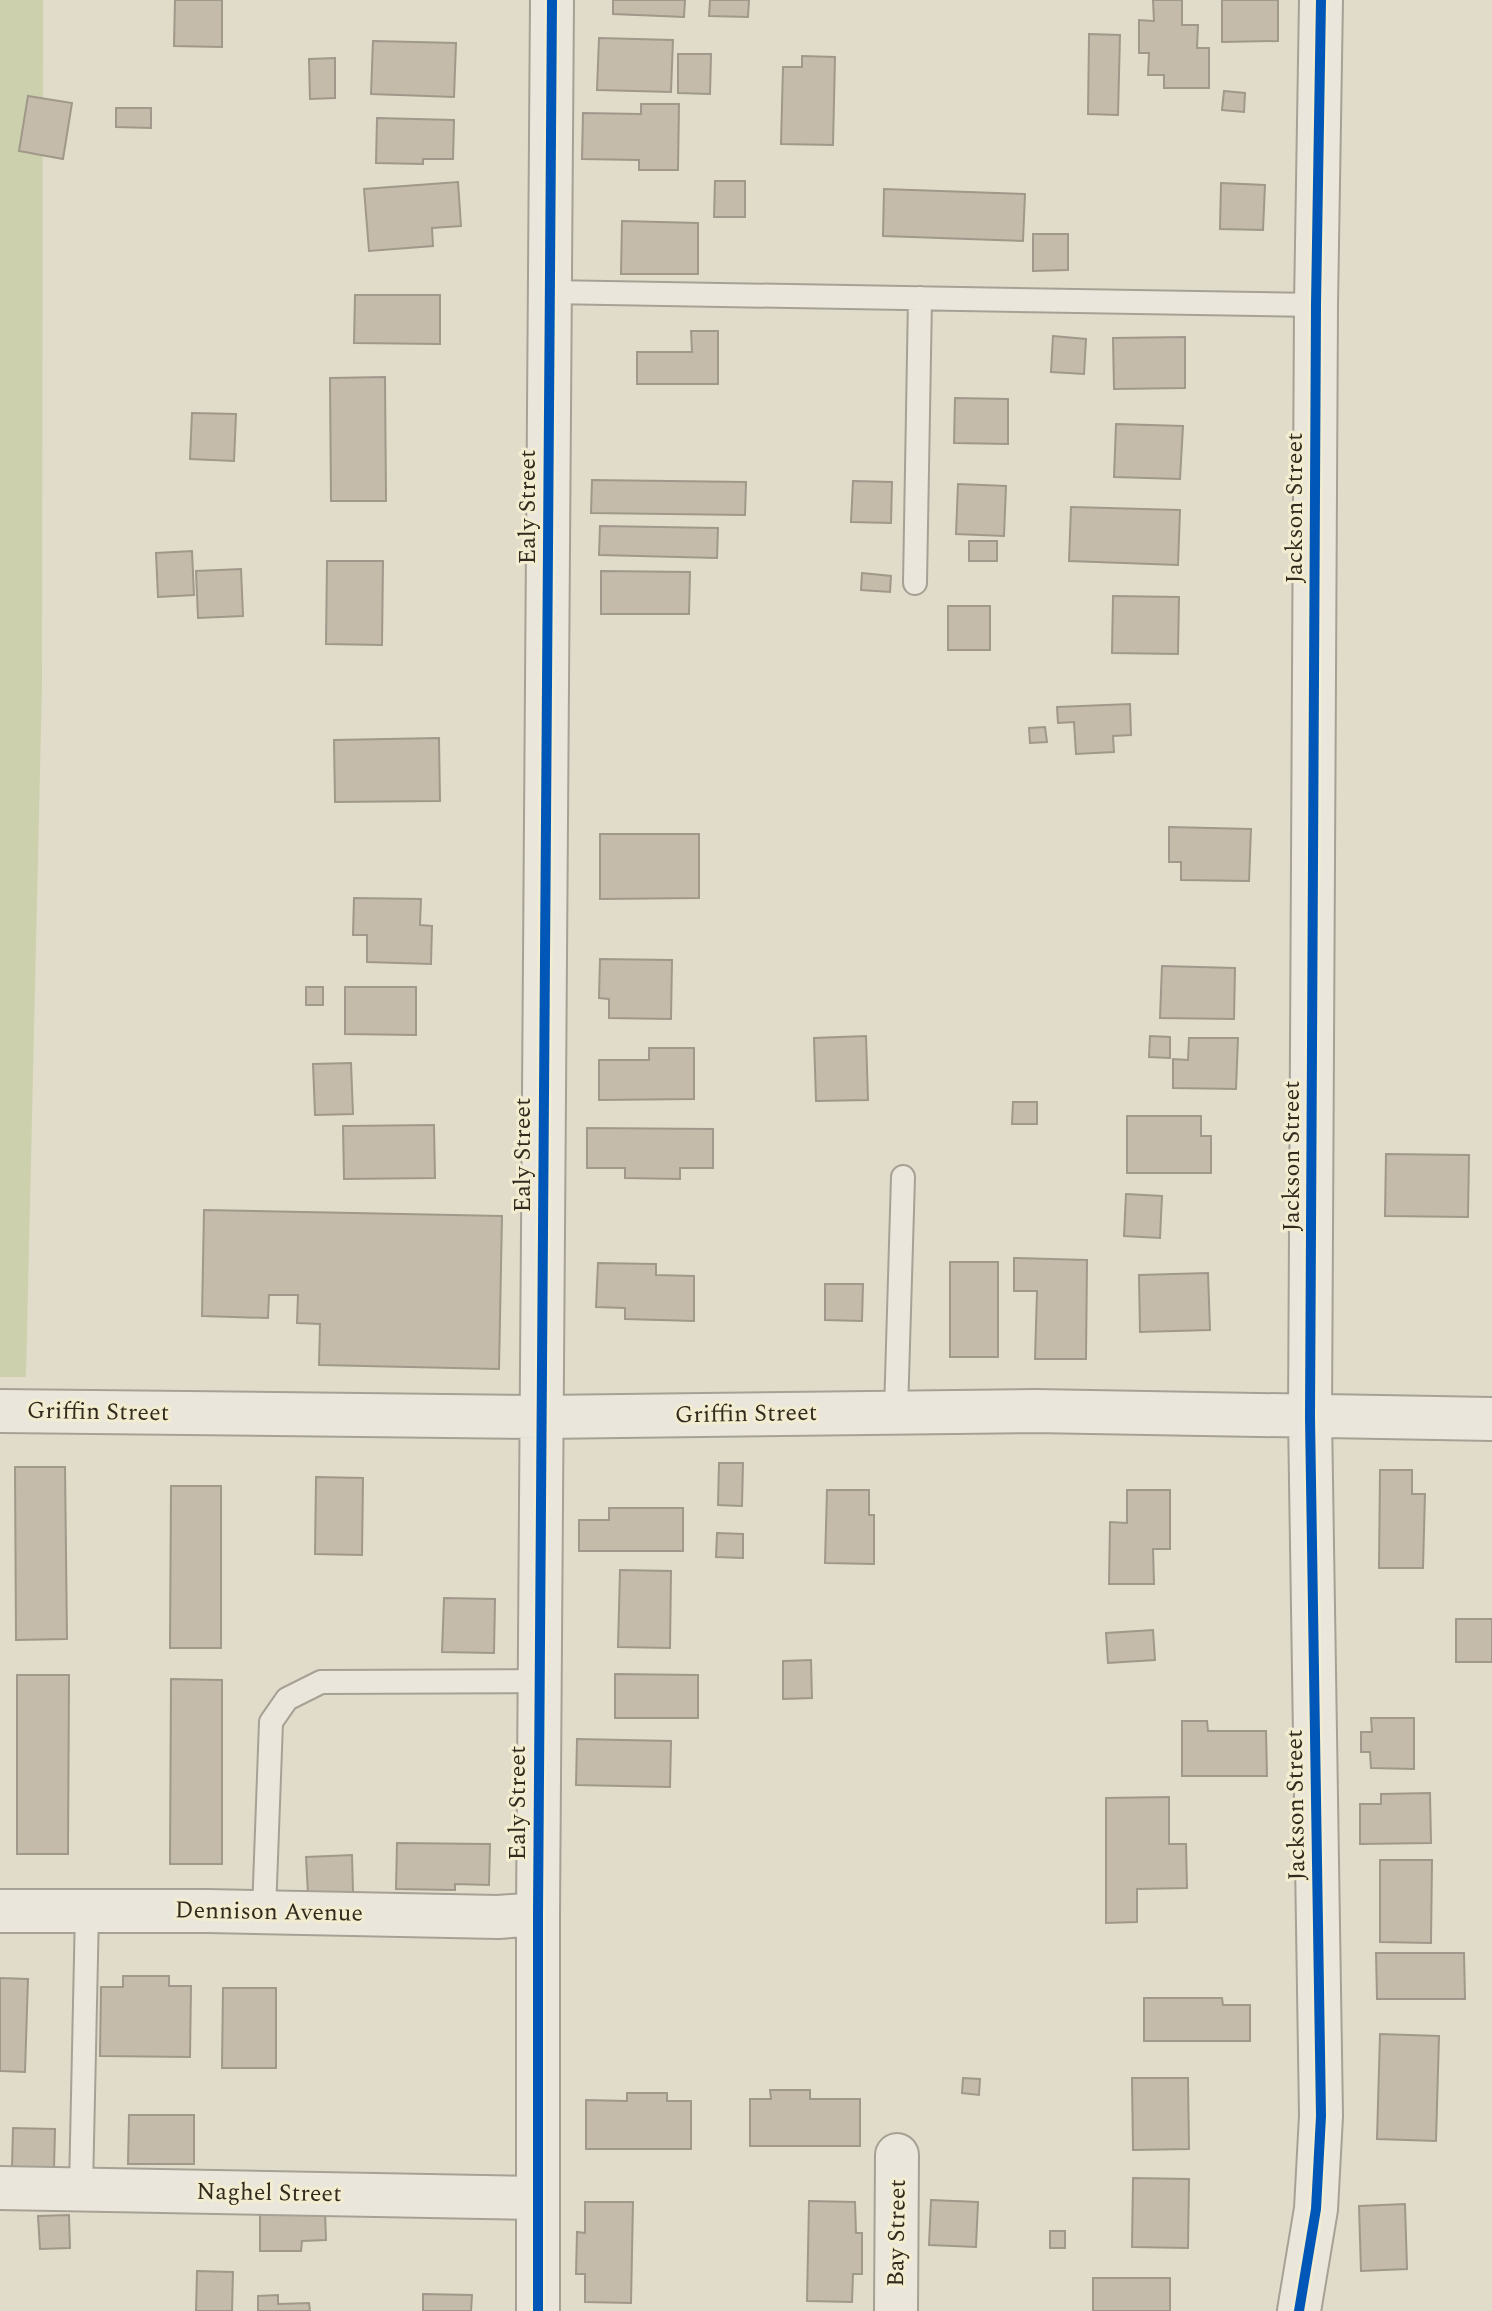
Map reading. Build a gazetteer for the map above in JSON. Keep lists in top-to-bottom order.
{
  "streets": {
    "street": [
      "Ealy Street",
      "Jackson Street",
      "Griffin Street",
      "Dennison Avenue",
      "Naghel Street",
      "Bay Street"
    ]
  },
  "crossings": [
    ["Ealy Street", "Griffin Street"],
    ["Ealy Street", "Dennison Avenue"],
    ["Ealy Street", "Naghel Street"],
    ["Jackson Street", "Griffin Street"]
  ]
}
